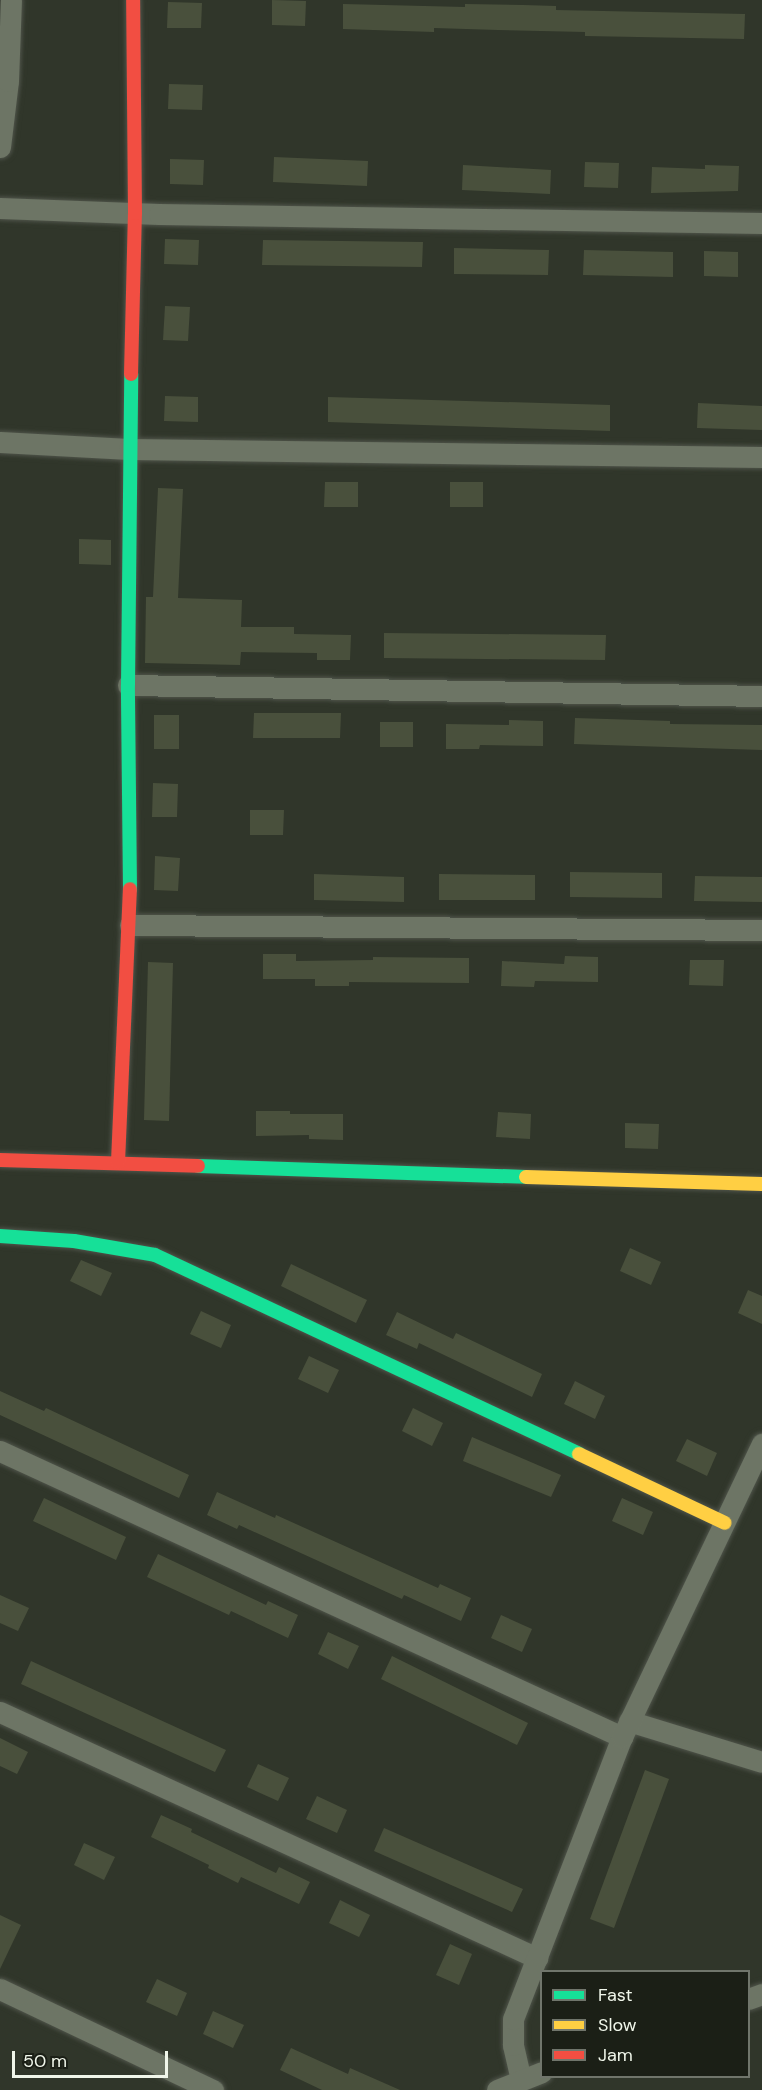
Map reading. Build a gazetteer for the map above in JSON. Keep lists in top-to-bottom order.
{
  "legend": ["Fast", "Slow", "Jam"],
  "scale_bar": "50 m"
}
